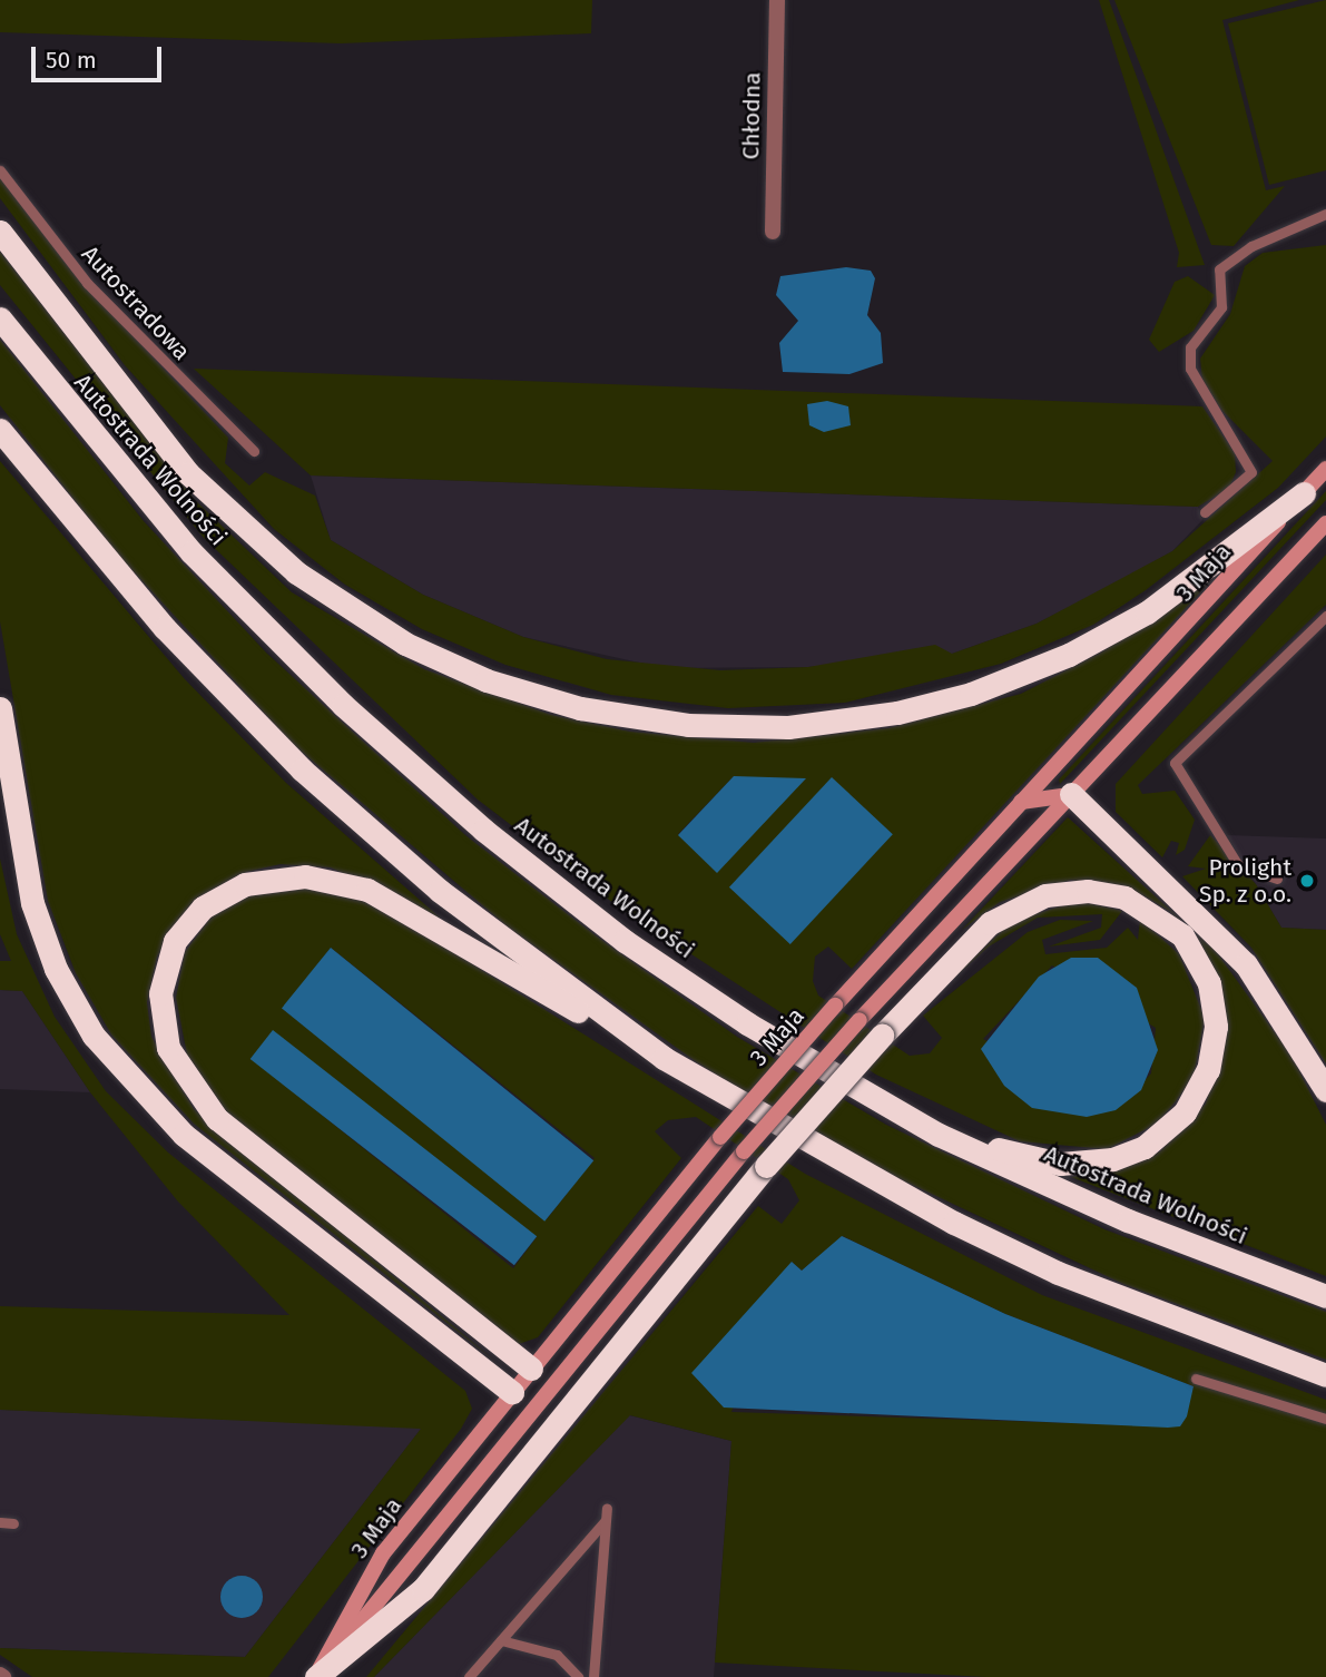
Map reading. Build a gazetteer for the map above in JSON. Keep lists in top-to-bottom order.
{
  "streets": {
    "highway": ["Autostrada Wolności"],
    "main road": ["3 Maja"],
    "street": ["Chłodna"],
    "lane": ["Autostradowa"]
  },
  "places": ["Prolight Sp. z o.o."],
  "scale_bar": "50 m"
}
